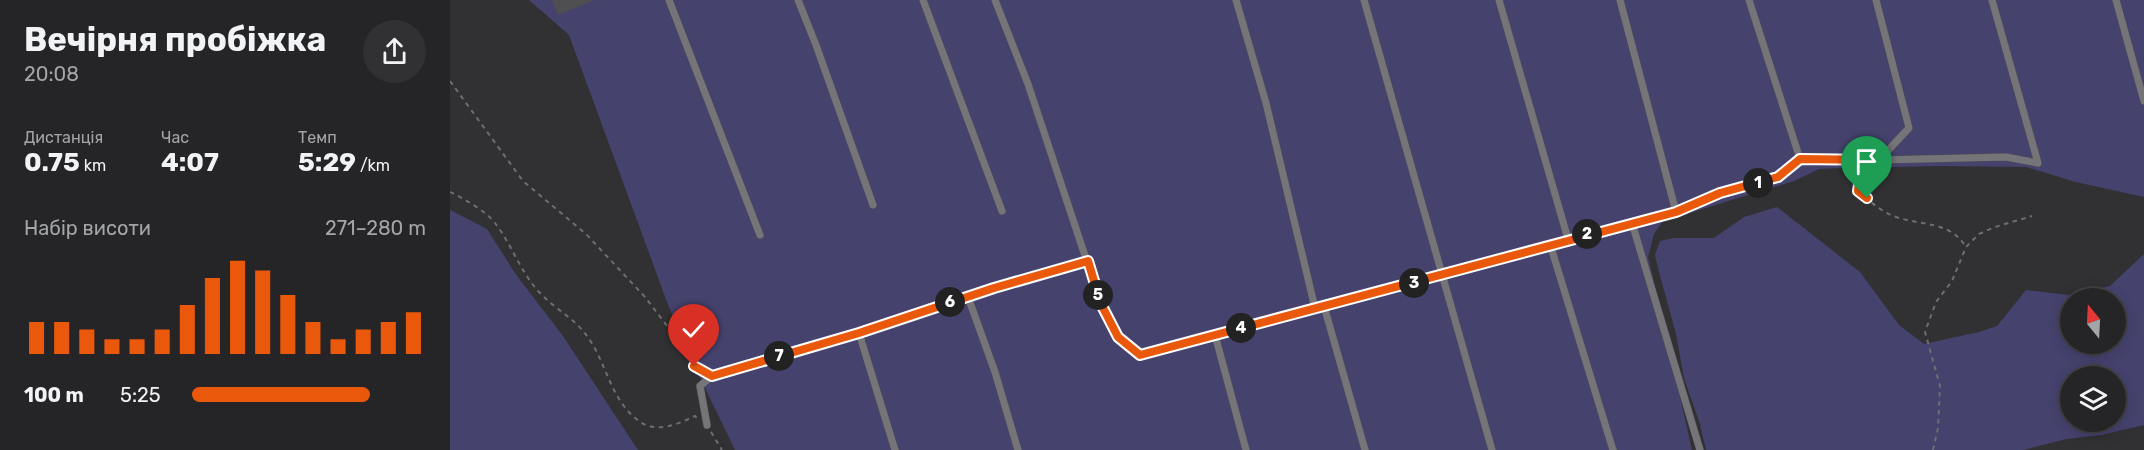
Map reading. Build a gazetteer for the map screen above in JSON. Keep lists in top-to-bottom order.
{
  "north": "top",
  "page": {
    "heading": ["Вечірня пробіжка", "20:08"],
    "stats": [
      ["Дистанція", "0.75 km"],
      ["Час", "4:07"],
      ["Темп", "5:29 /km"]
    ],
    "pins": [
      "1",
      "2",
      "3",
      "5",
      "6",
      "4",
      "7"
    ],
    "chart": ["Набір висоти", "271–280 m"],
    "list": [
      {
        "name": "100 m",
        "note": "5:25"
      }
    ]
  }
}
